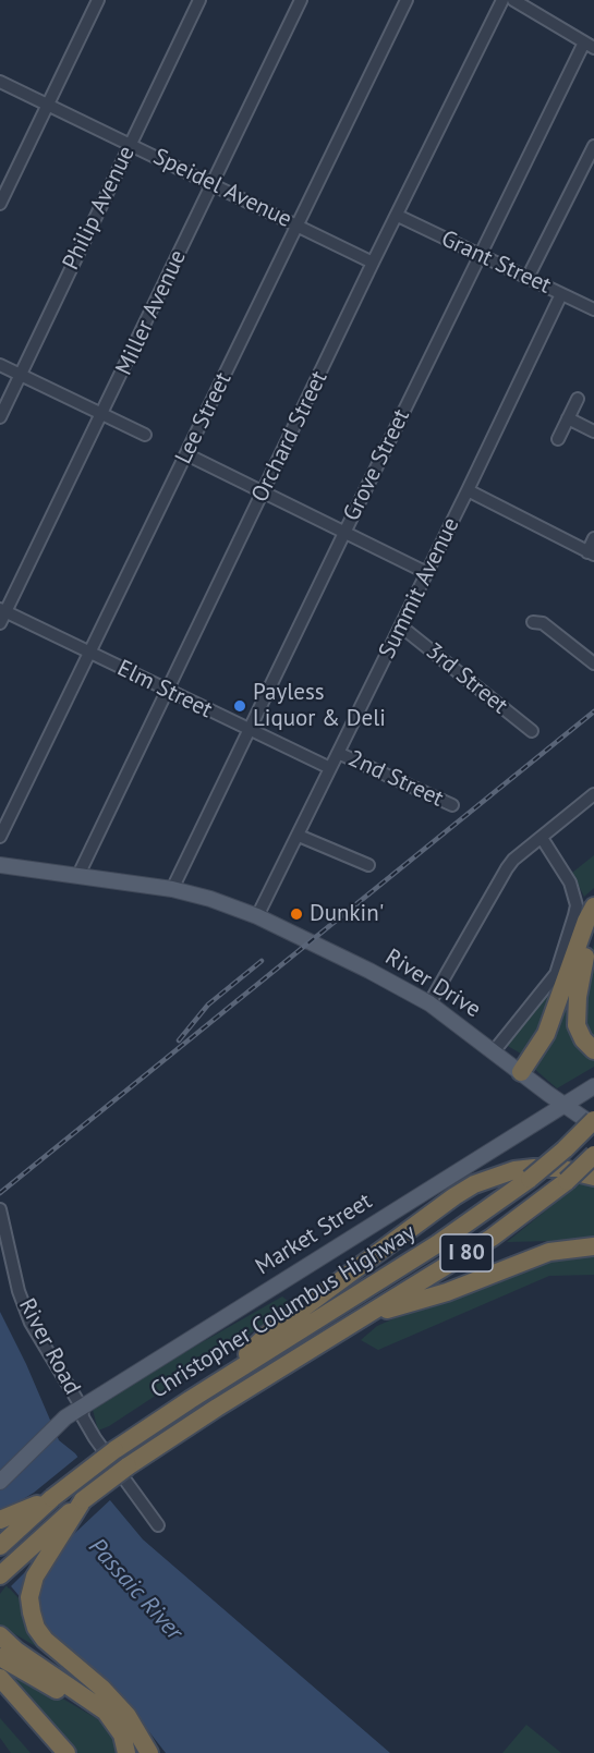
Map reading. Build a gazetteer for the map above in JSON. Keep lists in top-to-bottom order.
{
  "streets": {
    "highway": ["I 80", "Christopher Columbus Highway"],
    "main road": ["River Drive", "Market Street"],
    "street": [
      "Speidel Avenue",
      "Philip Avenue",
      "Grant Street",
      "Miller Avenue",
      "Lee Street",
      "Orchard Street",
      "Grove Street",
      "Summit Avenue",
      "3rd Street",
      "Elm Street",
      "2nd Street",
      "River Road"
    ]
  },
  "crossings": [
    ["Speidel Avenue", "Philip Avenue"],
    ["Speidel Avenue", "Miller Avenue"],
    ["Speidel Avenue", "Lee Street"],
    ["Speidel Avenue", "Orchard Street"],
    ["Grant Street", "Orchard Street"],
    ["Grant Street", "Grove Street"],
    ["Grant Street", "Summit Avenue"],
    ["Miller Avenue", "Elm Street"],
    ["Lee Street", "Elm Street"],
    ["Orchard Street", "Elm Street"],
    ["Orchard Street", "River Drive"],
    ["Grove Street", "Elm Street"],
    ["Grove Street", "River Drive"],
    ["Summit Avenue", "3rd Street"],
    ["Summit Avenue", "Elm Street"],
    ["Summit Avenue", "2nd Street"],
    ["Summit Avenue", "River Drive"],
    ["River Drive", "Market Street"],
    ["Market Street", "River Road"]
  ],
  "water": ["Passaic River"],
  "places": ["Payless Liquor & Deli", "Dunkin'"]
}
